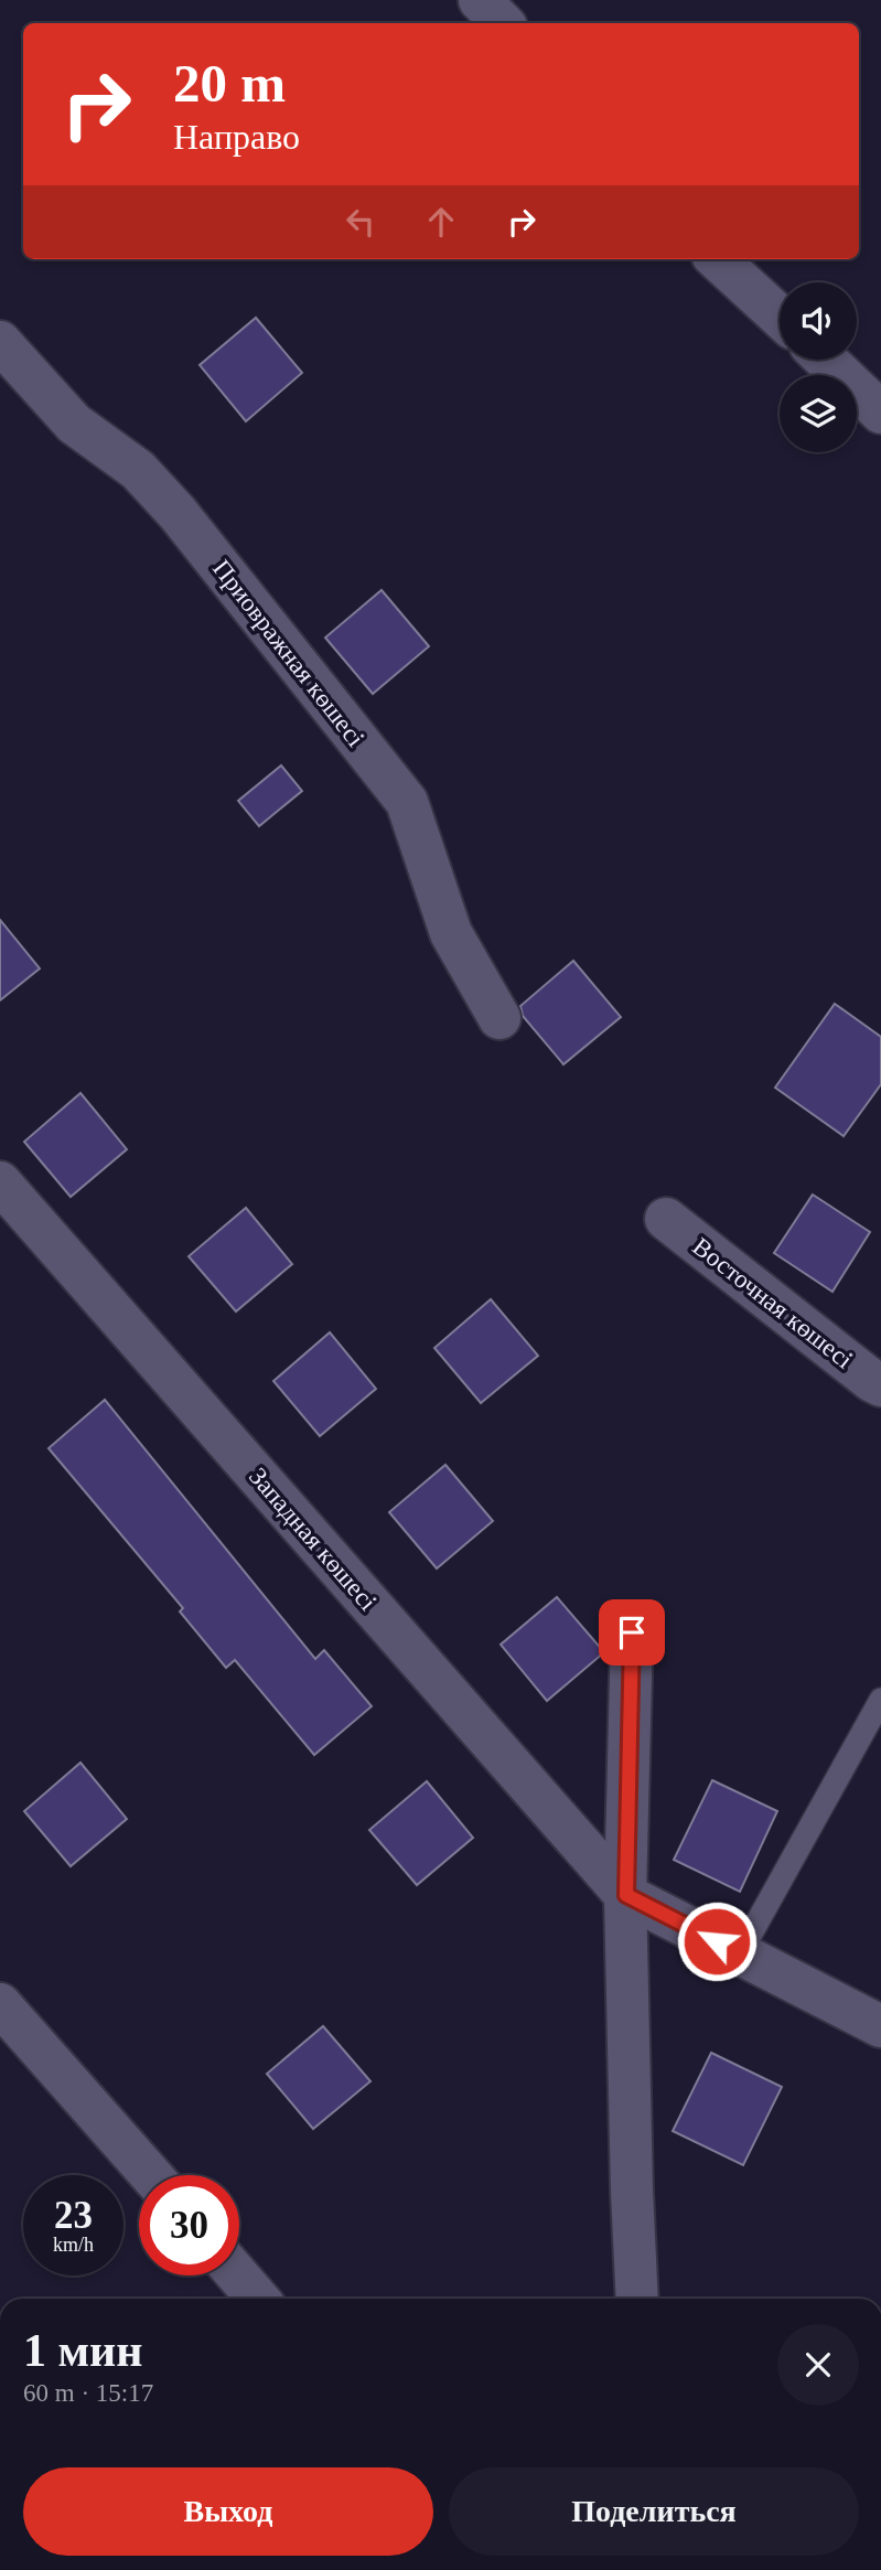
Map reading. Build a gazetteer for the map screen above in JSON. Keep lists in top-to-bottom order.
{
  "streets": {
    "street": ["Приовражная көшесі", "Восточная көшесі", "Западная көшесі"]
  },
  "page": {
    "turn": ["20 m", "Направо"],
    "speed": "23 km/h",
    "limit": "30",
    "heading": ["1 мин", "60 m · 15:17"],
    "buttons": ["Выход", "Поделиться"]
  }
}
